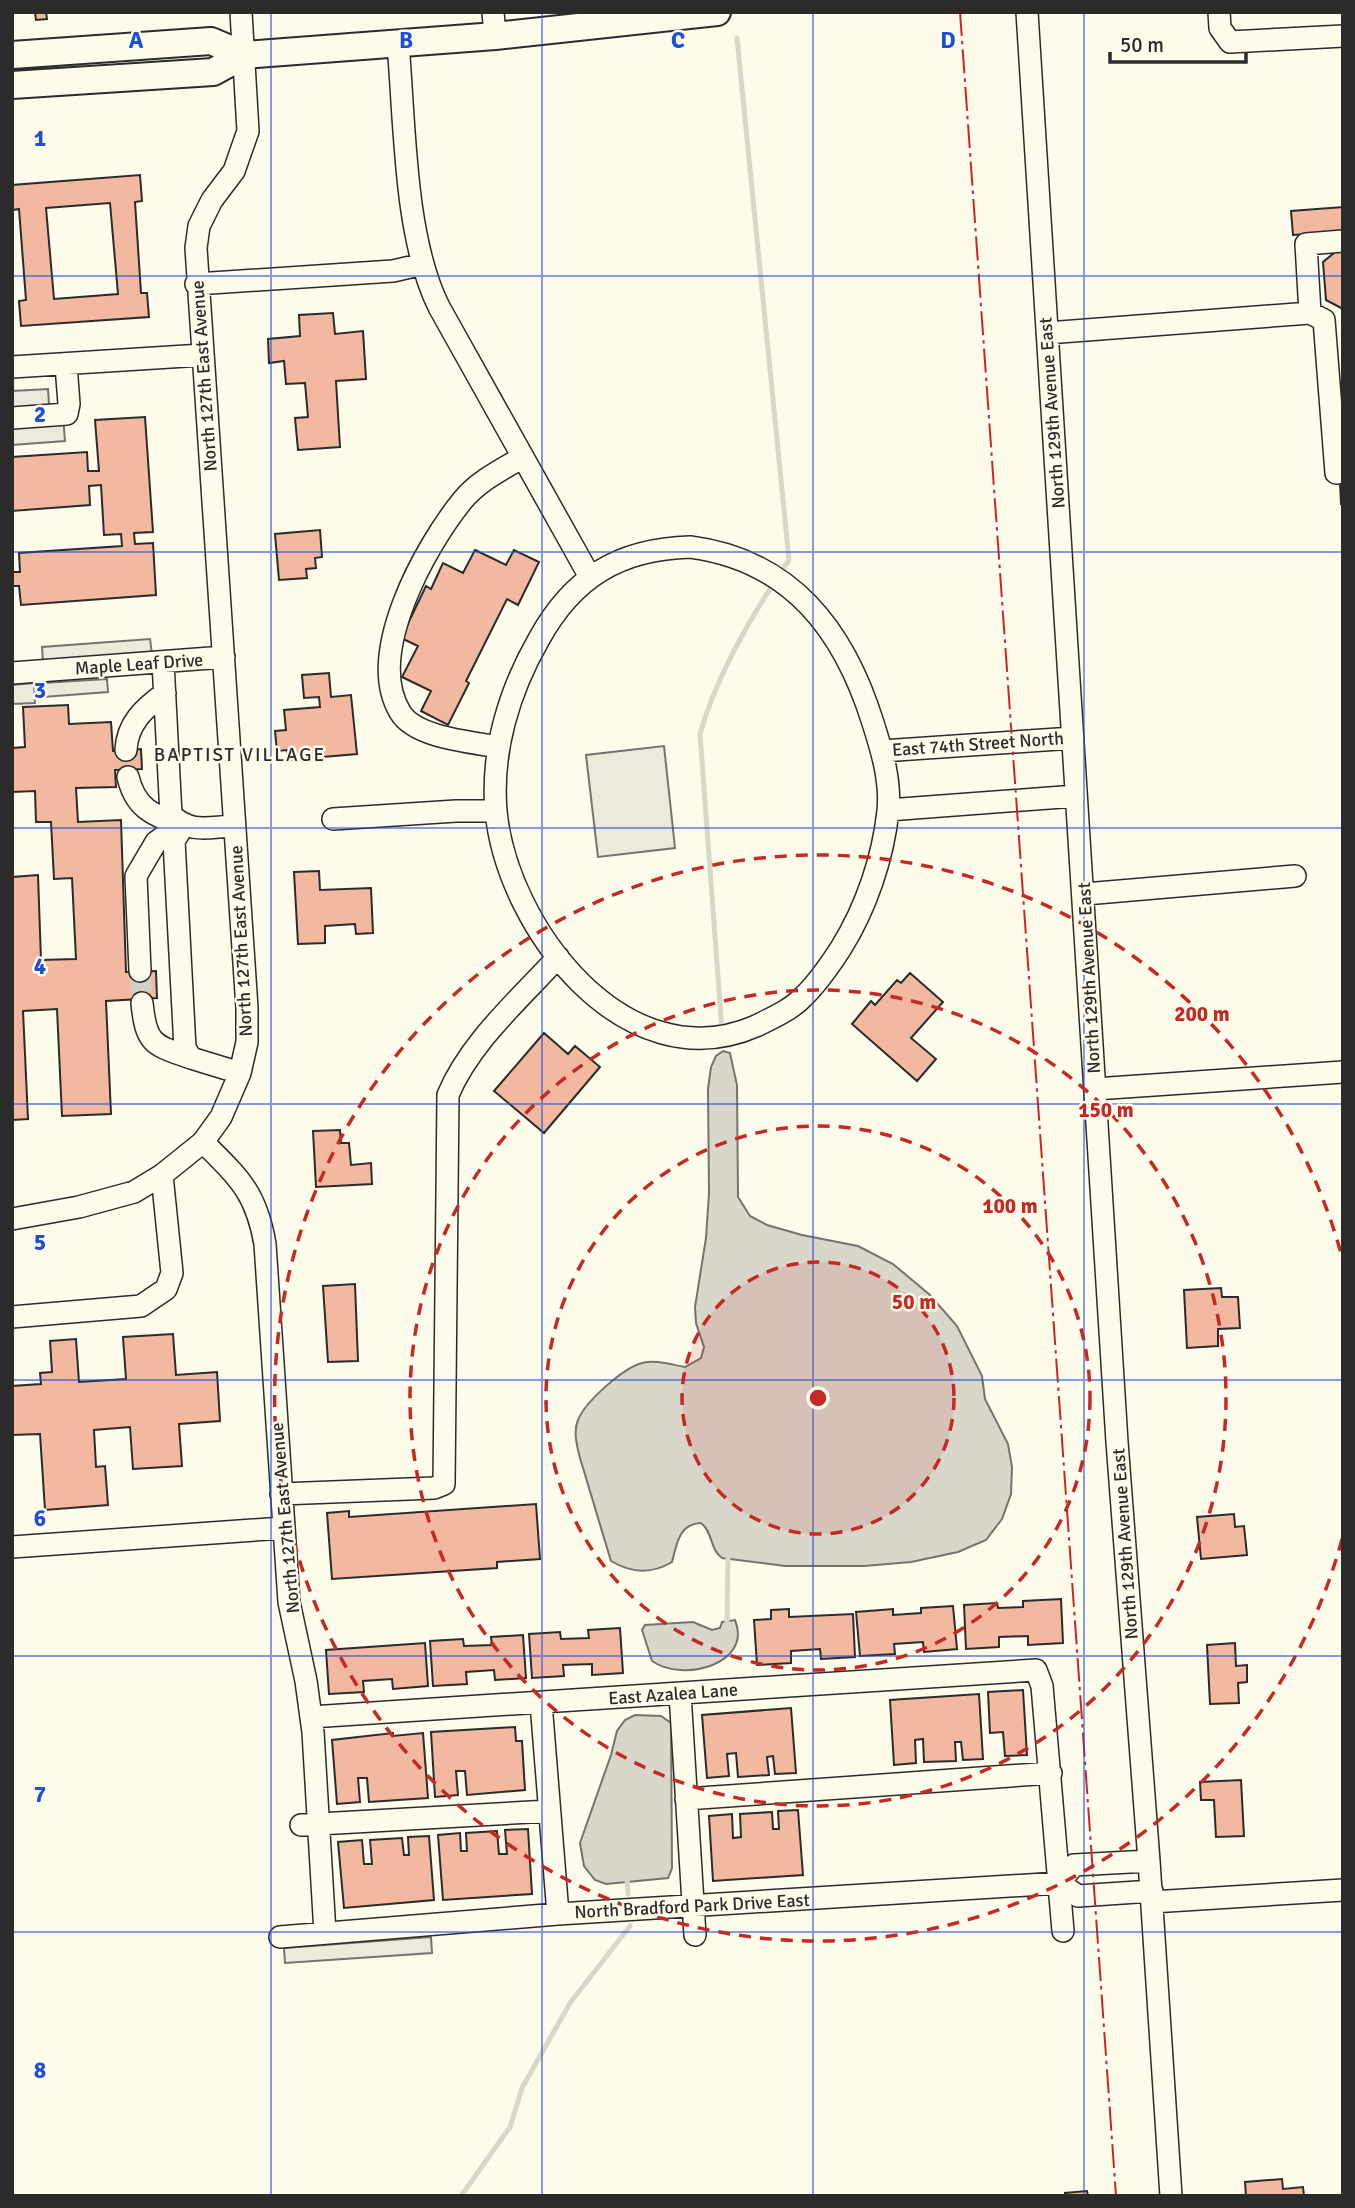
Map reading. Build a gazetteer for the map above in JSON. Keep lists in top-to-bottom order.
{
  "streets": {
    "street": [
      "North 127th East Avenue",
      "North 129th Avenue East",
      "Maple Leaf Drive",
      "East 74th Street North",
      "East Azalea Lane",
      "North Bradford Park Drive East"
    ]
  },
  "crossings": [
    ["North 127th East Avenue", "Maple Leaf Drive"],
    ["North 127th East Avenue", "East Azalea Lane"],
    ["North 127th East Avenue", "North Bradford Park Drive East"],
    ["North 129th Avenue East", "East 74th Street North"],
    ["North 129th Avenue East", "North Bradford Park Drive East"]
  ],
  "districts": ["BAPTIST VILLAGE"],
  "scale_bar": "50 m",
  "grid": {
    "columns": [
      "A",
      "B",
      "C",
      "D"
    ],
    "rows": [
      "1",
      "2",
      "3",
      "4",
      "5",
      "6",
      "7",
      "8"
    ]
  },
  "rings": [
    "200 m",
    "150 m",
    "100 m",
    "50 m"
  ]
}
